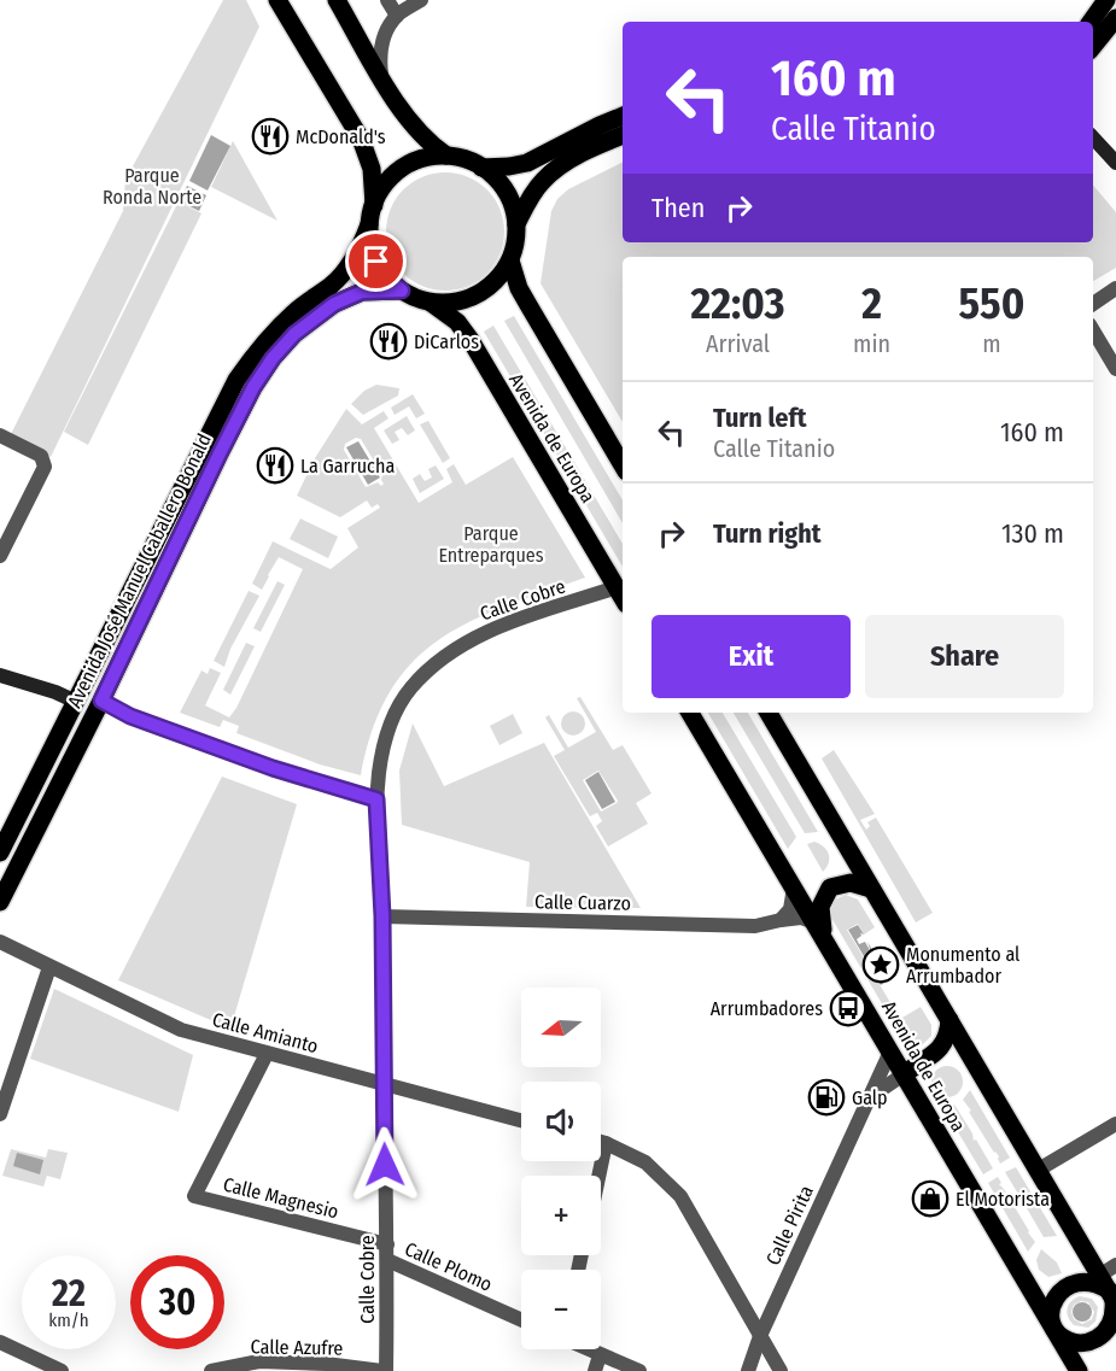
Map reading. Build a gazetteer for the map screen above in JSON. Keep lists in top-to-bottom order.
{
  "streets": {
    "main road": ["Avenida de Europa", "Avenida José Manuel Caballero Bonald"],
    "street": [
      "Calle Cobre",
      "Calle Cuarzo",
      "Calle Amianto",
      "Calle Magnesio",
      "Calle Pirita",
      "Calle Plomo",
      "Calle Azufre"
    ]
  },
  "crossings": [
    ["Avenida de Europa", "Avenida José Manuel Caballero Bonald"],
    ["Avenida de Europa", "Calle Cobre"],
    ["Avenida de Europa", "Calle Cuarzo"],
    ["Avenida de Europa", "Calle Pirita"],
    ["Calle Cobre", "Calle Cuarzo"],
    ["Calle Cobre", "Calle Amianto"],
    ["Calle Cobre", "Calle Magnesio"],
    ["Calle Cobre", "Calle Plomo"],
    ["Calle Cobre", "Calle Azufre"],
    ["Calle Amianto", "Calle Magnesio"]
  ],
  "parks": ["Parque Ronda Norte", "Parque Entreparques"],
  "places": {
    "restaurant": ["McDonald's", "DiCarlos", "La Garrucha"],
    "place": ["Monumento al Arrumbador"],
    "bus stop": ["Arrumbadores"],
    "fuel station": ["Galp"],
    "shop": ["El Motorista"]
  },
  "north": "left",
  "page": {
    "turn": ["160 m", "Calle Titanio"],
    "then": "Then",
    "eta": [
      "22:03",
      "Arrival",
      "2",
      "min",
      "550",
      "m"
    ],
    "list": [
      {
        "name": "Turn left",
        "note": "Calle Titanio",
        "value": "160 m"
      },
      {
        "name": "Turn right",
        "value": "130 m"
      }
    ],
    "buttons": ["Exit", "Share"],
    "map_buttons": ["+", "−"],
    "speed": "22 km/h",
    "limit": "30"
  }
}
